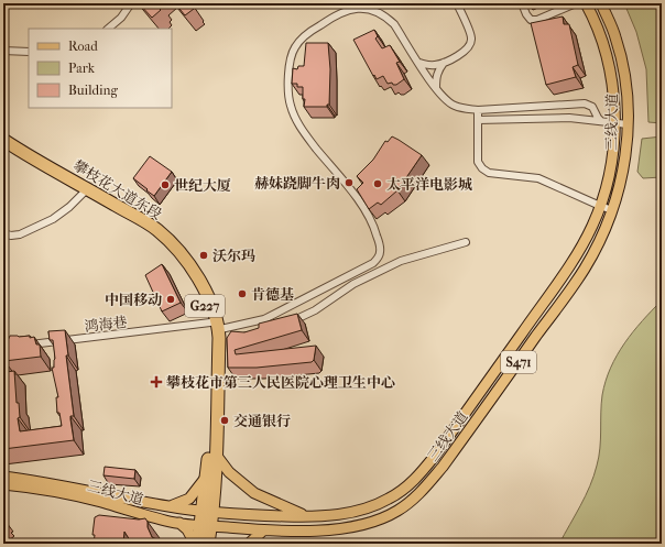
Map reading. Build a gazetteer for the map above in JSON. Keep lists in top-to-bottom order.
{
  "streets": {
    "highway": ["攀枝花大道东段", "G227"],
    "main road": ["三线大道", "S471"],
    "street": ["鸿海巷"]
  },
  "crossings": [
    ["三线大道", "攀枝花大道东段"],
    ["攀枝花大道东段", "鸿海巷"]
  ],
  "places": {
    "other": [
      "赫妹跷脚牛肉",
      "太平洋电影城",
      "世纪大厦",
      "沃尔玛",
      "肯德基",
      "中国移动",
      "交通银行"
    ],
    "health": ["攀枝花市第三人民医院心理卫生中心"]
  },
  "legend": ["Road", "Park", "Building"]
}
